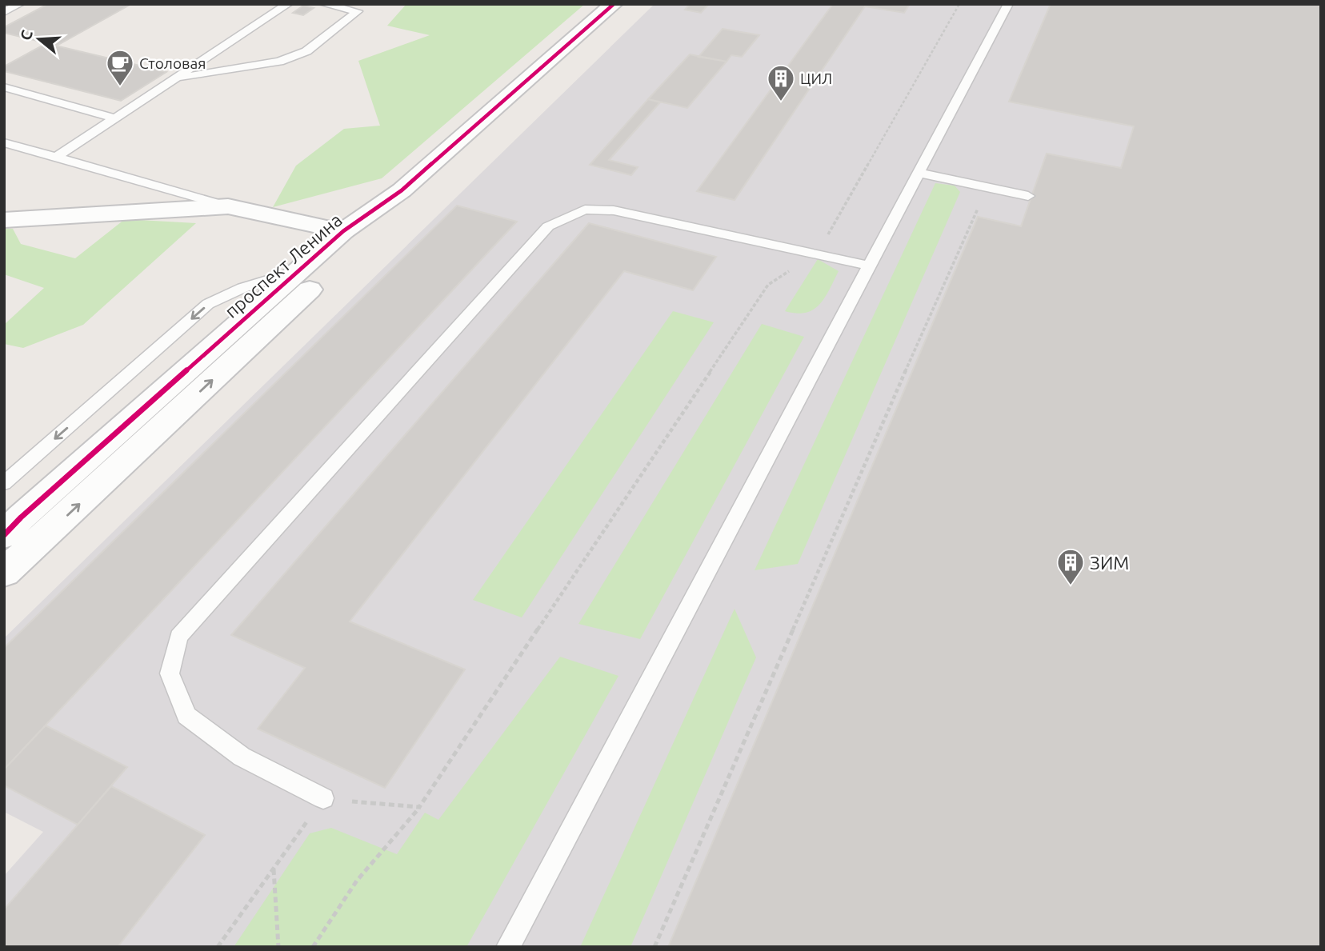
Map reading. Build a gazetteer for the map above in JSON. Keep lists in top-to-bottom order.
{
  "streets": {
    "street": ["проспект Ленина"]
  },
  "places": {
    "cafe": ["Столовая"],
    "building": ["ЦИЛ", "ЗИМ"]
  },
  "north": "left"
}
